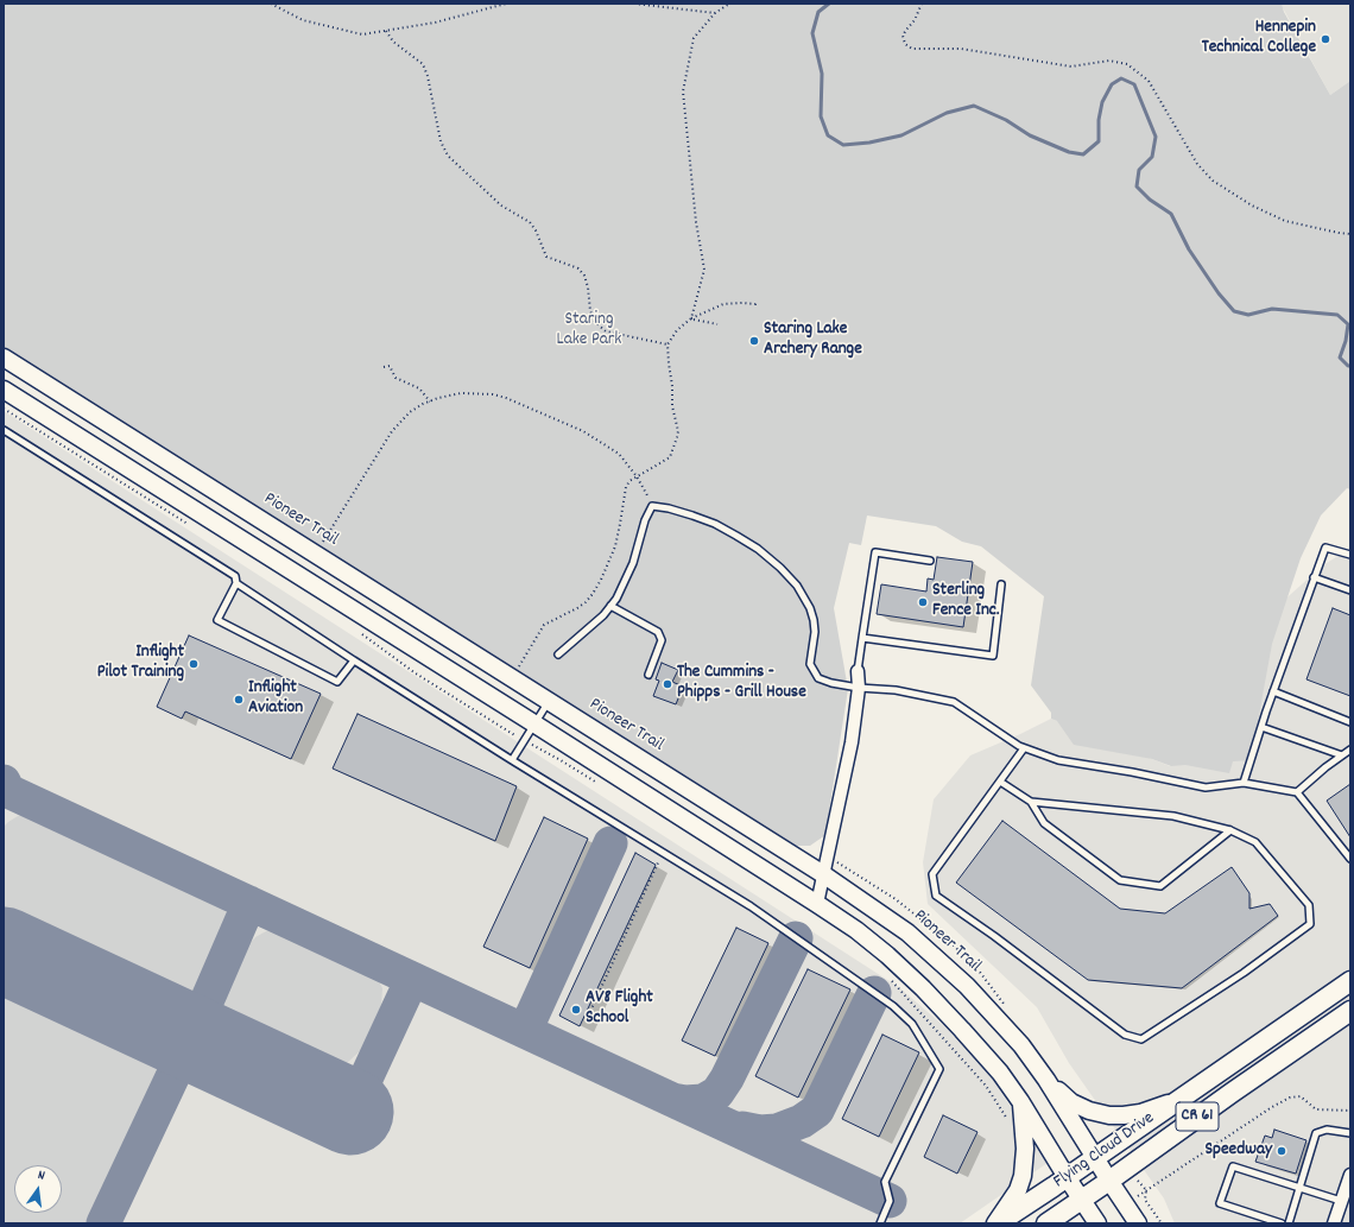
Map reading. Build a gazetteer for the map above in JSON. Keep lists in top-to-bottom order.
{
  "streets": {
    "main road": ["Pioneer Trail", "CR 61", "Flying Cloud Drive"]
  },
  "crossings": [
    ["Pioneer Trail", "Flying Cloud Drive"]
  ],
  "parks": ["Staring Lake Park"],
  "places": [
    "Hennepin Technical College",
    "Staring Lake Archery Range",
    "Sterling Fence Inc.",
    "Inflight Pilot Training",
    "The Cummins - Phipps - Grill House",
    "Inflight Aviation",
    "AV8 Flight School",
    "Speedway"
  ],
  "north": "top"
}
